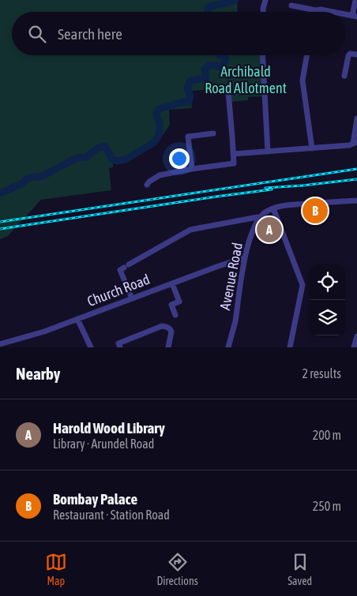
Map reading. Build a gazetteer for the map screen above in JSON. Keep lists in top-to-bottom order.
{
  "streets": {
    "street": ["Avenue Road", "Church Road"]
  },
  "crossings": [
    ["Avenue Road", "Church Road"]
  ],
  "parks": ["Archibald Road Allotment"],
  "page": {
    "search": "Search here",
    "pins": ["B", "A"],
    "heading": ["Nearby", "2 results"],
    "list": [
      {
        "mark": "A",
        "name": "Harold Wood Library",
        "note": "Library · Arundel Road",
        "value": "200 m"
      },
      {
        "mark": "B",
        "name": "Bombay Palace",
        "note": "Restaurant · Station Road",
        "value": "250 m"
      }
    ],
    "nav": ["Map", "Directions", "Saved"]
  }
}
